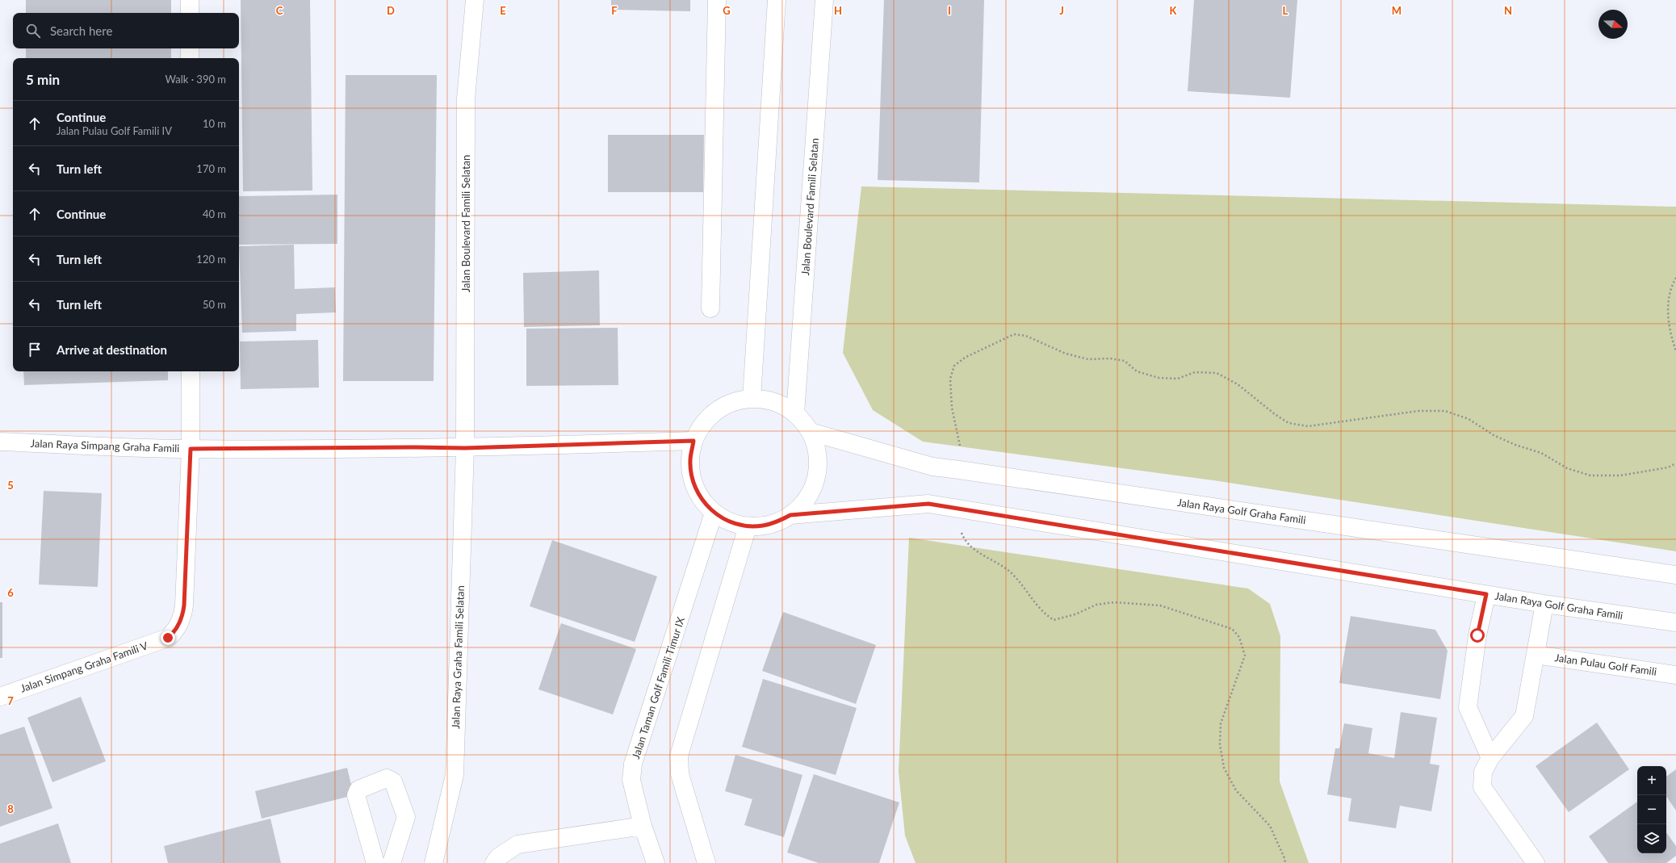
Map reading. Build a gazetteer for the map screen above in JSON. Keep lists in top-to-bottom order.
{
  "streets": {
    "street": [
      "Jalan Boulevard Famili Selatan",
      "Jalan Raya Simpang Graha Famili",
      "Jalan Raya Golf Graha Famili",
      "Jalan Raya Graha Famili Selatan",
      "Jalan Pulau Golf Famili",
      "Jalan Simpang Graha Famili V",
      "Jalan Taman Golf Famili Timur IX"
    ]
  },
  "crossings": [
    ["Jalan Boulevard Famili Selatan", "Jalan Raya Simpang Graha Famili"],
    ["Jalan Boulevard Famili Selatan", "Jalan Raya Graha Famili Selatan"],
    ["Jalan Raya Simpang Graha Famili", "Jalan Raya Graha Famili Selatan"],
    ["Jalan Raya Simpang Graha Famili", "Jalan Simpang Graha Famili V"]
  ],
  "north": "right",
  "page": {
    "search": "Search here",
    "heading": ["5 min", "Walk · 390 m"],
    "list": [
      ["Continue", "Jalan Pulau Golf Famili IV", "10 m"],
      ["Turn left", "170 m"],
      ["Continue", "40 m"],
      ["Turn left", "120 m"],
      ["Turn left", "50 m"],
      "Arrive at destination"
    ],
    "map_buttons": ["+", "−"]
  },
  "grid": {
    "columns": [
      "C",
      "D",
      "E",
      "F",
      "G",
      "H",
      "I",
      "J",
      "K",
      "L",
      "M",
      "N"
    ],
    "rows": [
      "5",
      "6",
      "7",
      "8"
    ]
  }
}
